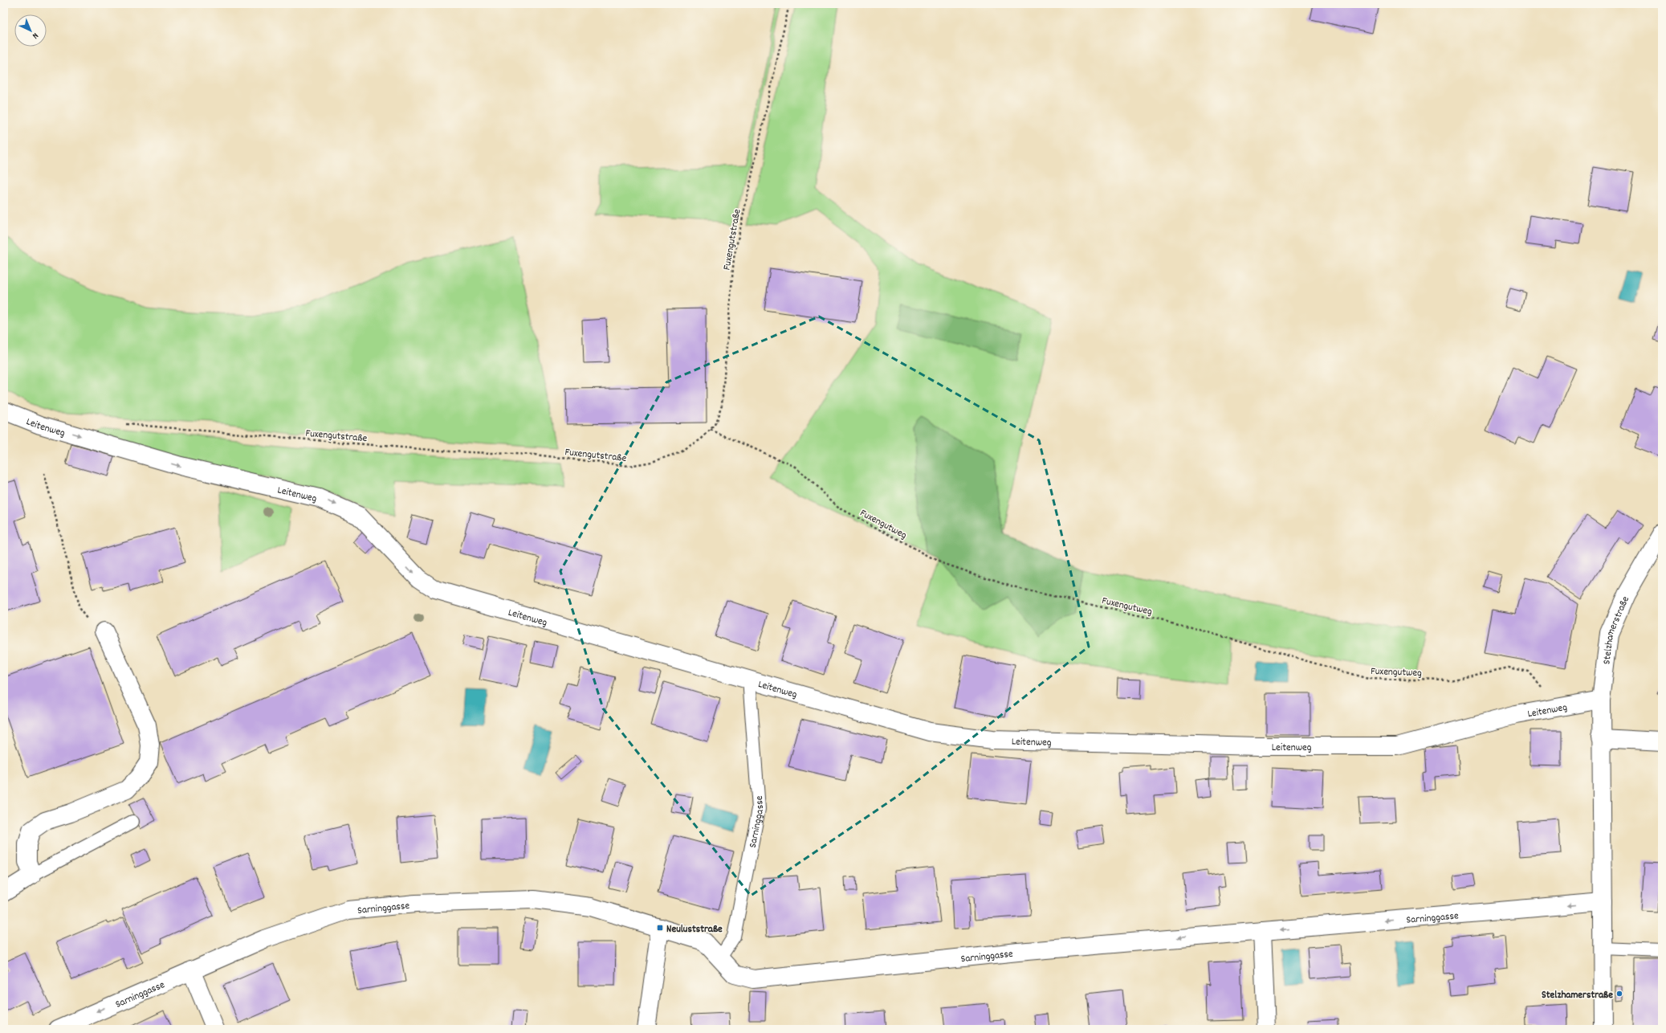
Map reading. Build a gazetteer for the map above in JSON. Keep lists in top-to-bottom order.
{
  "streets": {
    "street": ["Leitenweg", "Stelzhamerstraße", "Sarninggasse"],
    "path": ["Fuxengutstraße", "Fuxengutweg"]
  },
  "crossings": [
    ["Fuxengutstraße", "Fuxengutweg"],
    ["Leitenweg", "Fuxengutweg"],
    ["Leitenweg", "Stelzhamerstraße"],
    ["Leitenweg", "Sarninggasse"],
    ["Stelzhamerstraße", "Sarninggasse"]
  ],
  "one_way": ["Leitenweg", "Sarninggasse"],
  "places": {
    "transit": ["Neuluststraße"],
    "other": ["Stelzhamerstraße"]
  },
  "north": "bottom right"
}
